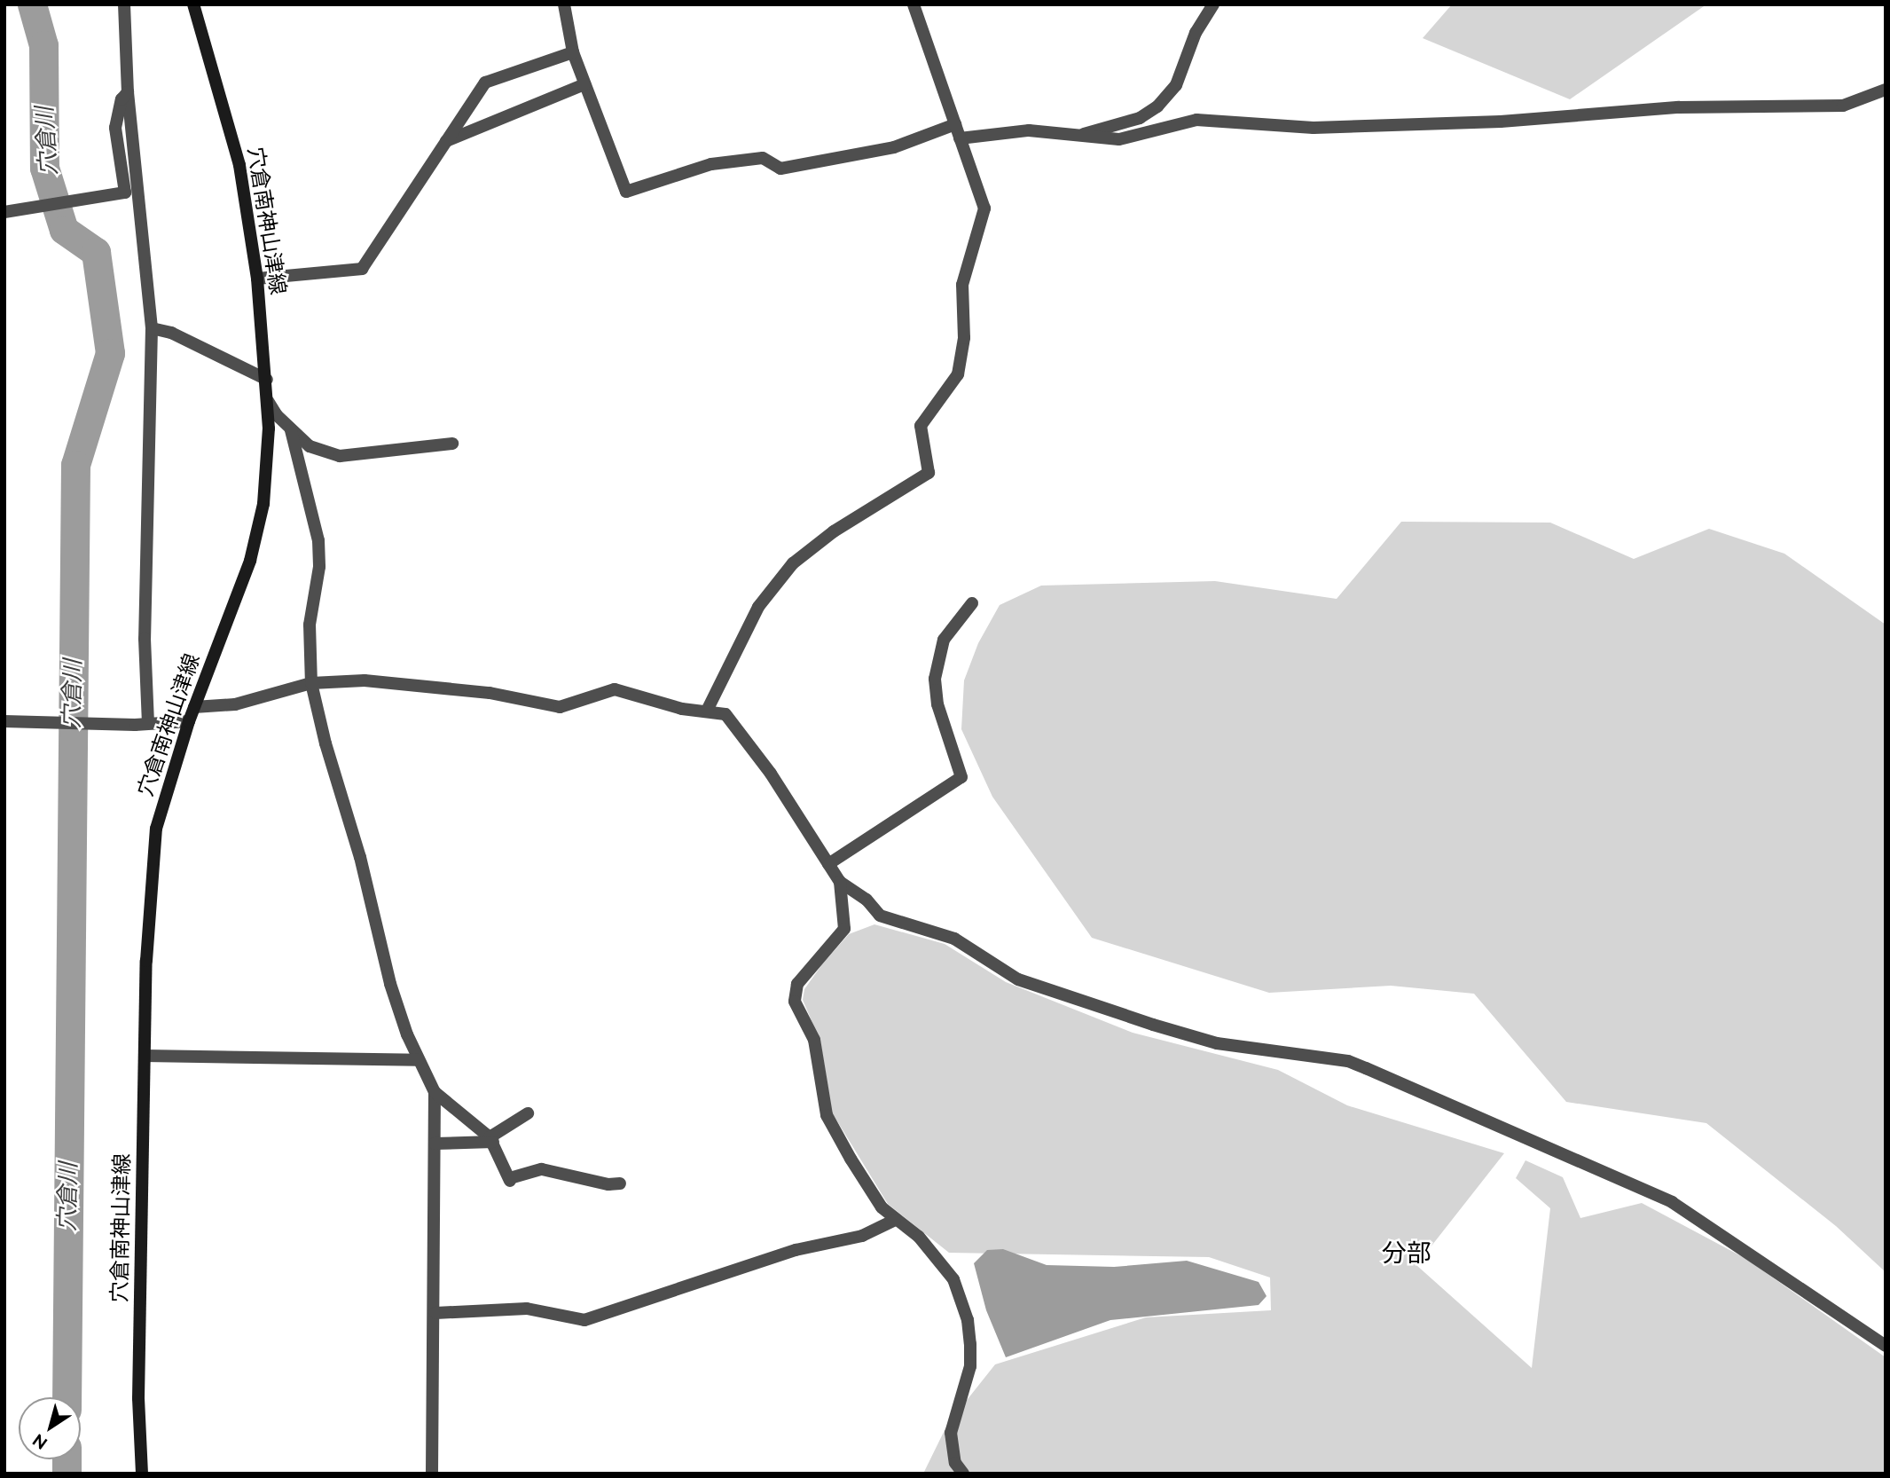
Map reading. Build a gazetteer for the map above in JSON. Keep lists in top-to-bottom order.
{
  "streets": {
    "main road": ["穴倉南神山津線"]
  },
  "districts": ["分部"],
  "water": ["穴倉川"],
  "north": "bottom left"
}
